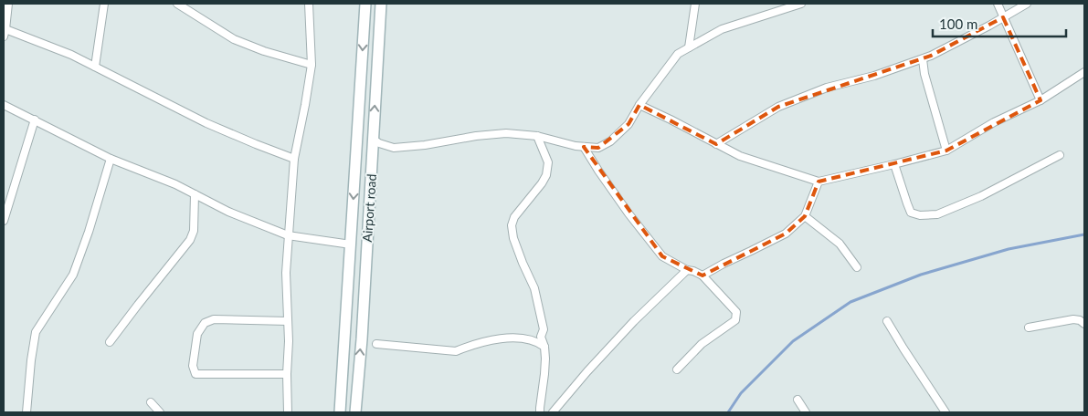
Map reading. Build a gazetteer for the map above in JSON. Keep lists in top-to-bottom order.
{
  "streets": {
    "main road": ["Airport road"]
  },
  "scale_bar": "100 m"
}
